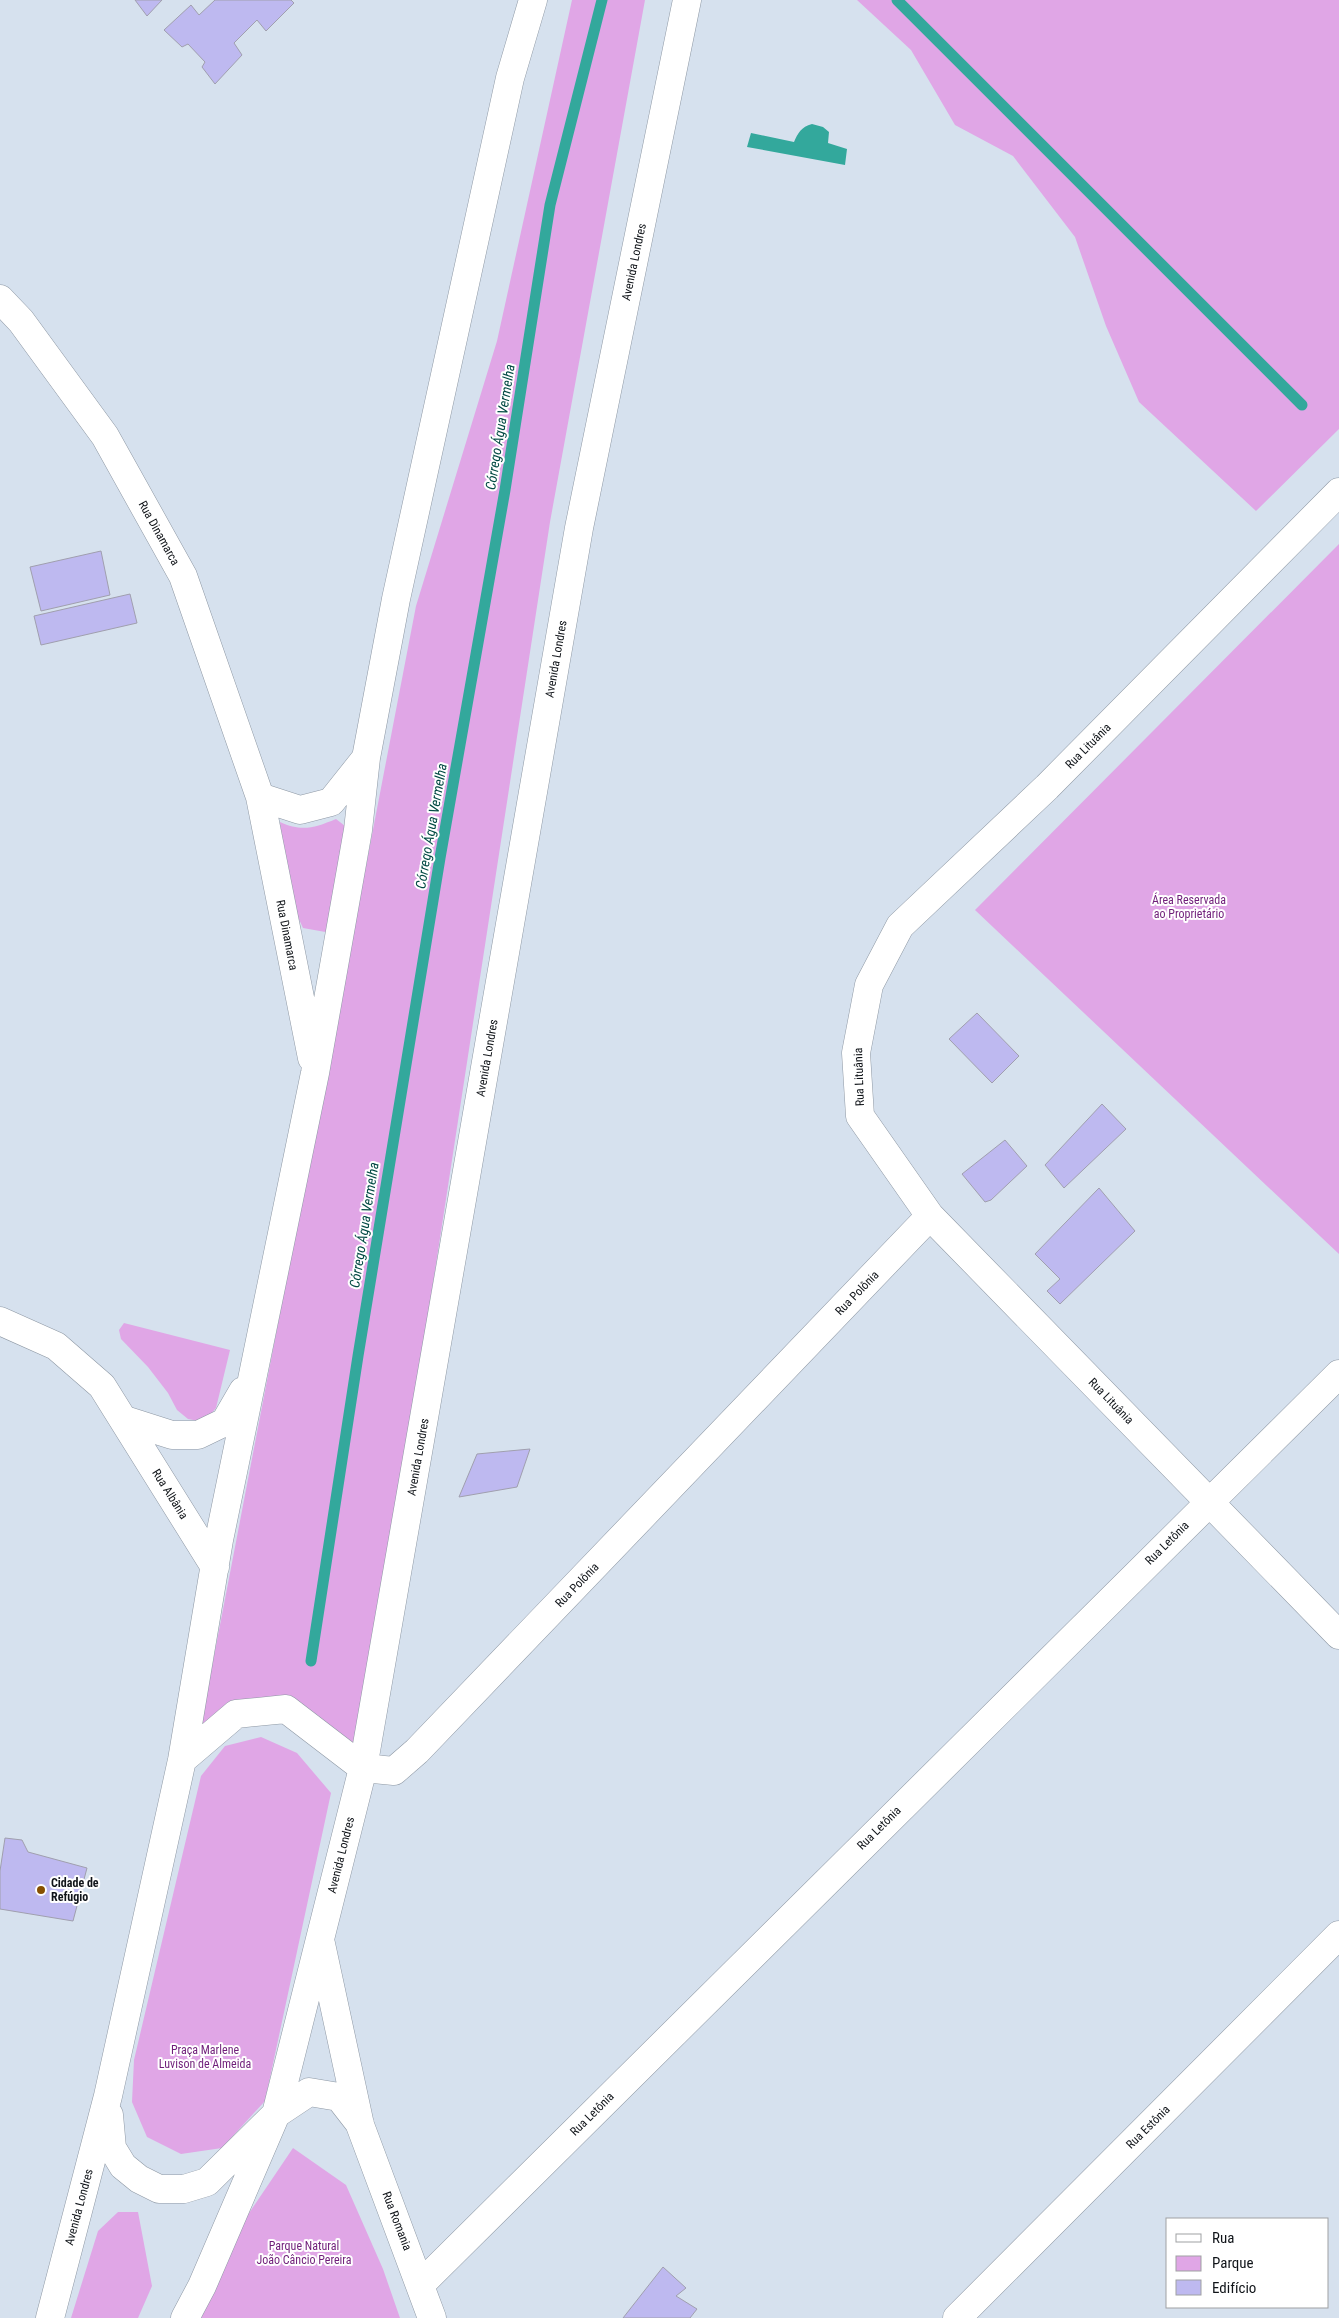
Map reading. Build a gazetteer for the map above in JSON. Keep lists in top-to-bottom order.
{
  "streets": {
    "street": [
      "Avenida Londres",
      "Rua Dinamarca",
      "Rua Lituânia",
      "Rua Polônia",
      "Rua Albânia",
      "Rua Letônia",
      "Rua Estônia",
      "Rua Romania"
    ]
  },
  "crossings": [
    ["Avenida Londres", "Rua Dinamarca"],
    ["Avenida Londres", "Rua Polônia"],
    ["Avenida Londres", "Rua Albânia"],
    ["Avenida Londres", "Rua Romania"],
    ["Rua Lituânia", "Rua Polônia"],
    ["Rua Lituânia", "Rua Letônia"],
    ["Rua Letônia", "Rua Romania"]
  ],
  "water": ["Córrego Água Vermelha"],
  "parks": ["Área Reservada ao Proprietário", "Praça Marlene Luvison de Almeida", "Parque Natural João Câncio Pereira"],
  "places": ["Cidade de Refúgio"],
  "legend": ["Rua", "Parque", "Edifício"]
}
